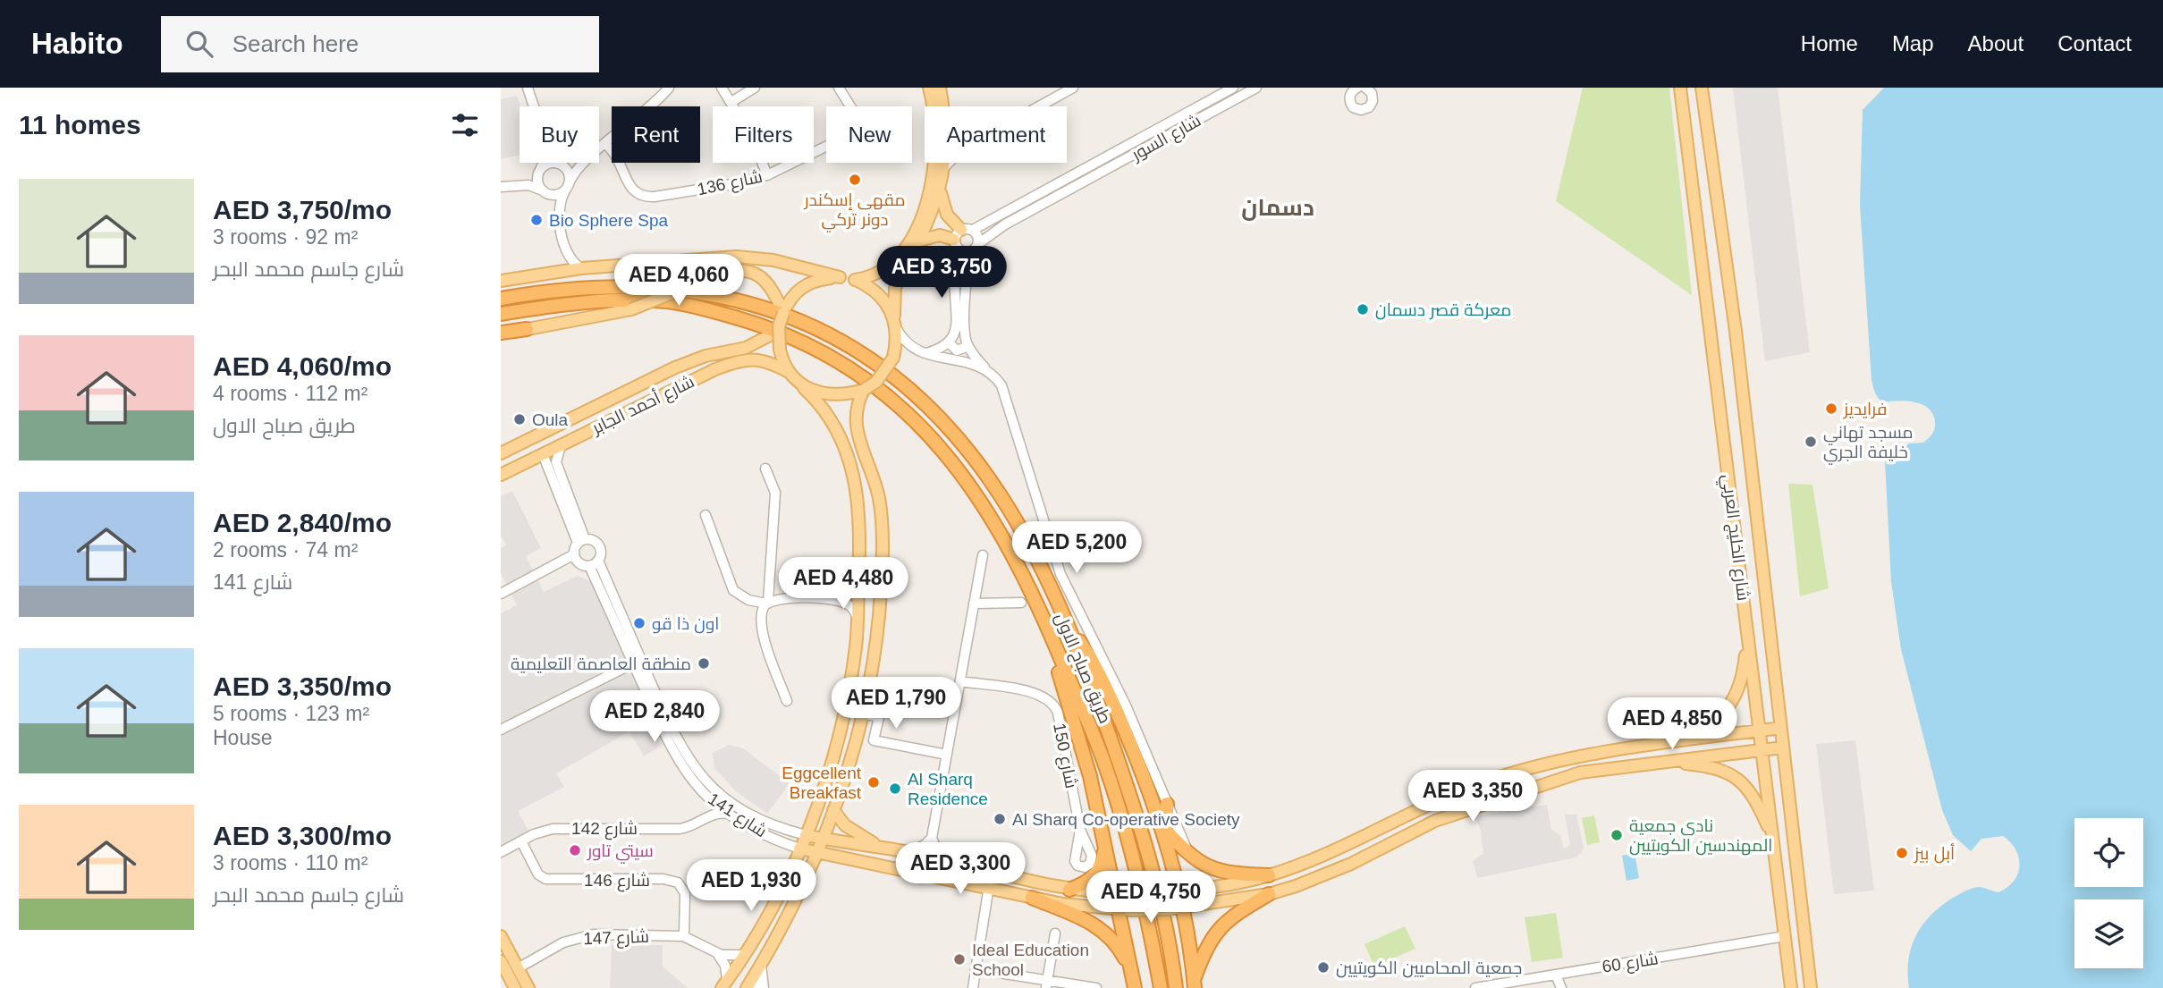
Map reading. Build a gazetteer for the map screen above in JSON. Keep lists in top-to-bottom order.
{
  "streets": {
    "highway": ["طريق صباح الاول"],
    "main road": ["شارع أحمد الجابر", "شارع الخليج العربي"],
    "street": [
      "شارع السور",
      "شارع 136",
      "شارع 150",
      "شارع 141",
      "شارع 142",
      "شارع 146",
      "شارع 147",
      "شارع 60"
    ]
  },
  "crossings": [
    ["شارع الخليج العربي", "شارع 60"],
    ["شارع 141", "شارع 142"],
    ["شارع 142", "شارع 146"],
    ["شارع 146", "شارع 147"]
  ],
  "districts": ["دسمان"],
  "places": [
    "مقهى إسكندر دونر تركي",
    "Bio Sphere Spa",
    "معركة قصر دسمان",
    "فرايديز",
    "Oula",
    "مسجد تهاني خليفة الجري",
    "اون ذا قو",
    "منطقة العاصمة التعليمية",
    "Eggcellent Breakfast",
    "Al Sharq Residence",
    "Al Sharq Co-operative Society",
    "نادي جمعية المهندسين الكويتيين",
    "سيتي تاور",
    "أبل بيز",
    "Ideal Education School",
    "جمعية المحاميين الكويتيين"
  ],
  "page": {
    "header": "Habito",
    "search": "Search here",
    "nav": [
      "Home",
      "Map",
      "About",
      "Contact"
    ],
    "heading": "11 homes",
    "chip": [
      "Buy",
      "Rent",
      "Filters",
      "New",
      "Apartment"
    ],
    "list": [
      {
        "name": "AED 3,750/mo",
        "note": "3 rooms · 92 m² · شارع جاسم محمد البحر"
      },
      {
        "name": "AED 4,060/mo",
        "note": "4 rooms · 112 m² · طريق صباح الاول"
      },
      {
        "name": "AED 2,840/mo",
        "note": "2 rooms · 74 m² · شارع 141"
      },
      {
        "name": "AED 3,350/mo",
        "note": "5 rooms · 123 m² · House"
      },
      {
        "name": "AED 3,300/mo",
        "note": "3 rooms · 110 m² · شارع جاسم محمد البحر"
      }
    ],
    "price": [
      "AED 3,750",
      "AED 4,060",
      "AED 5,200",
      "AED 4,480",
      "AED 1,790",
      "AED 2,840",
      "AED 4,850",
      "AED 3,350",
      "AED 3,300",
      "AED 1,930",
      "AED 4,750"
    ]
  }
}
